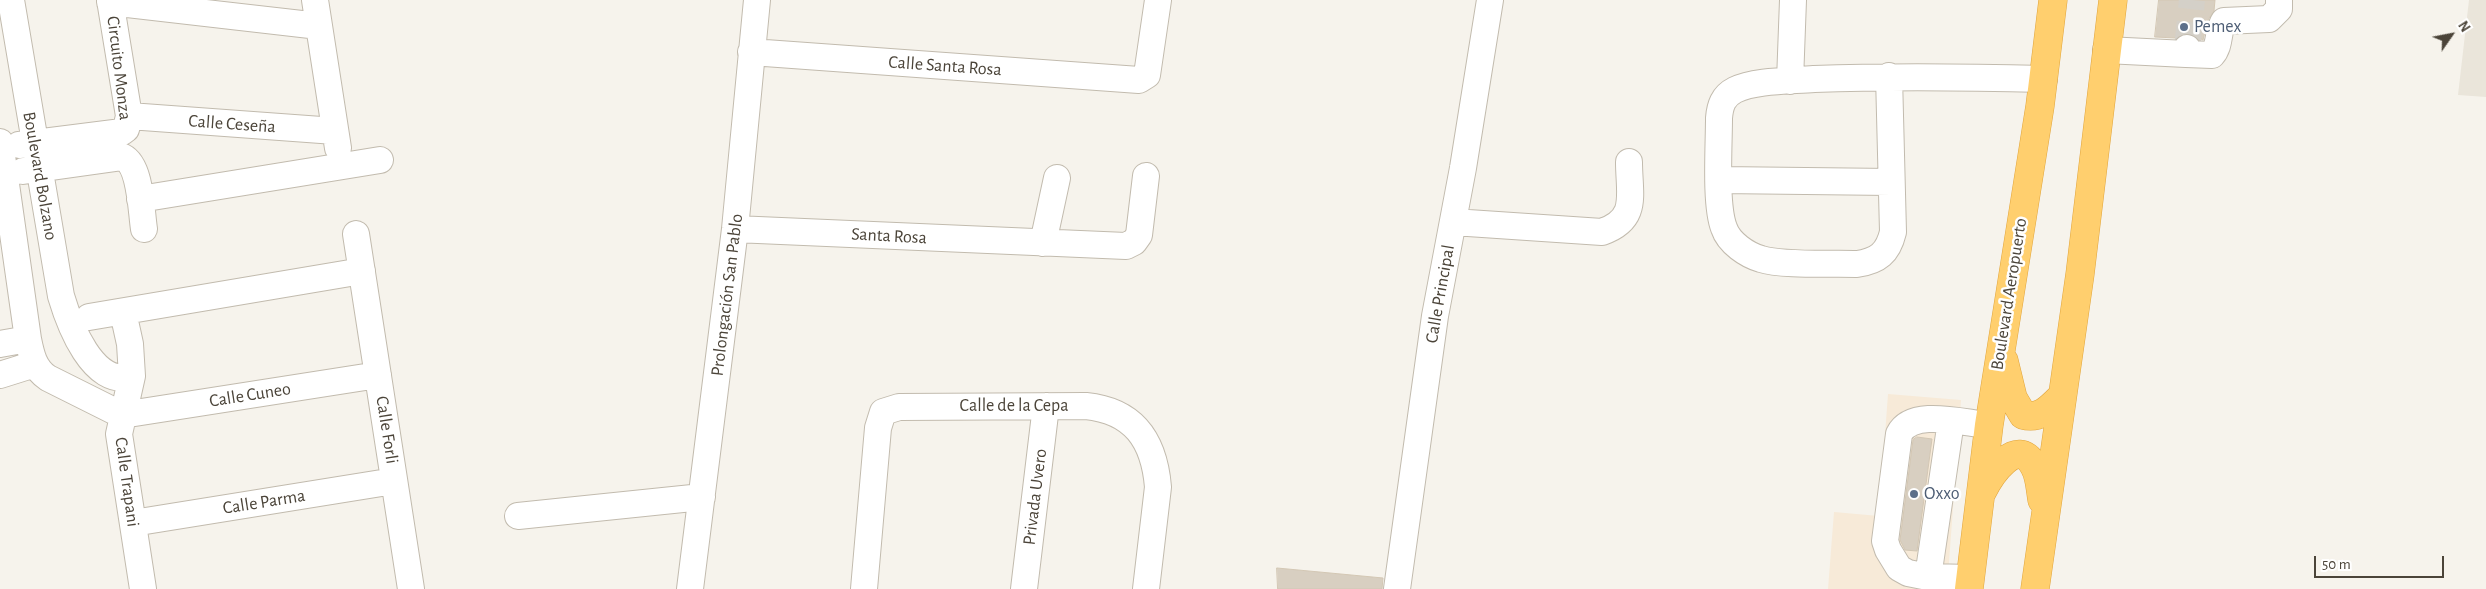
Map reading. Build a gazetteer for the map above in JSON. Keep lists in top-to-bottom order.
{
  "streets": {
    "highway": ["Boulevard Aeropuerto"],
    "street": [
      "Calle Santa Rosa",
      "Circuito Monza",
      "Calle Ceseña",
      "Boulevard Bolzano",
      "Santa Rosa",
      "Calle Principal",
      "Prolongación San Pablo",
      "Calle Cuneo",
      "Calle de la Cepa",
      "Calle Forli",
      "Calle Trapani",
      "Privada Uvero",
      "Calle Parma"
    ]
  },
  "crossings": [
    ["Calle Santa Rosa", "Prolongación San Pablo"],
    ["Circuito Monza", "Calle Ceseña"],
    ["Circuito Monza", "Boulevard Bolzano"],
    ["Boulevard Bolzano", "Calle Trapani"],
    ["Santa Rosa", "Prolongación San Pablo"],
    ["Calle Cuneo", "Calle Forli"],
    ["Calle Cuneo", "Calle Trapani"],
    ["Calle de la Cepa", "Privada Uvero"],
    ["Calle Forli", "Calle Parma"],
    ["Calle Trapani", "Calle Parma"]
  ],
  "places": ["Pemex", "Oxxo"],
  "scale_bar": "50 m",
  "north": "top right"
}
